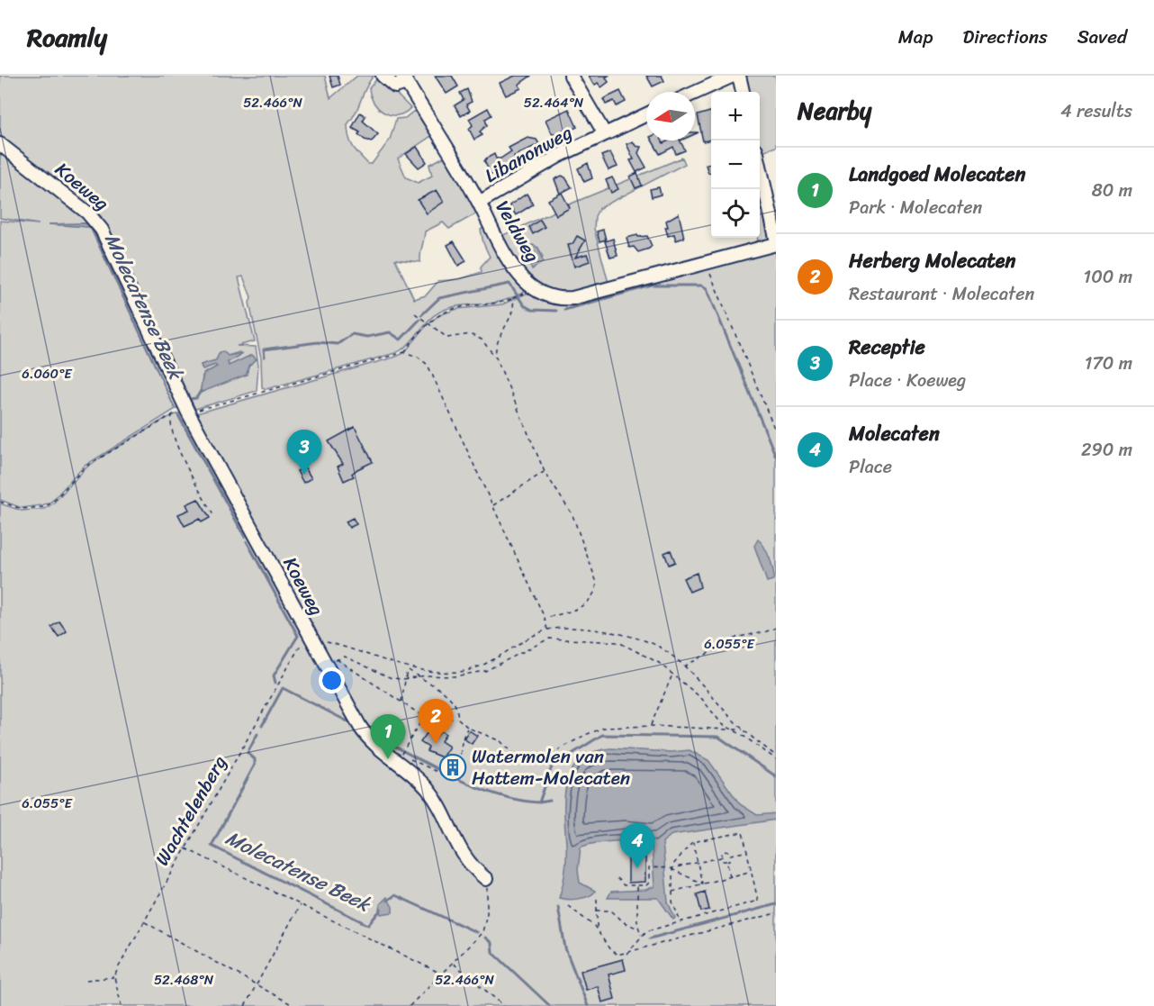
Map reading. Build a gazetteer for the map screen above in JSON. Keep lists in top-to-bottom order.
{
  "streets": {
    "street": ["Libanonweg", "Koeweg", "Veldweg"],
    "path": ["Wachtelenberg"]
  },
  "crossings": [
    ["Libanonweg", "Veldweg"],
    ["Koeweg", "Wachtelenberg"]
  ],
  "water": ["Molecatense Beek"],
  "places": {
    "building": ["Watermolen van Hattem-Molecaten"]
  },
  "north": "left",
  "page": {
    "header": "Roamly",
    "nav": ["Map", "Directions", "Saved"],
    "heading": ["Nearby", "4 results"],
    "map_buttons": ["+", "−"],
    "list": [
      {
        "mark": "1",
        "name": "Landgoed Molecaten",
        "note": "Park · Molecaten",
        "value": "80 m"
      },
      {
        "mark": "2",
        "name": "Herberg Molecaten",
        "note": "Restaurant · Molecaten",
        "value": "100 m"
      },
      {
        "mark": "3",
        "name": "Receptie",
        "note": "Place · Koeweg",
        "value": "170 m"
      },
      {
        "mark": "4",
        "name": "Molecaten",
        "note": "Place",
        "value": "290 m"
      }
    ],
    "pins": [
      "3",
      "2",
      "1",
      "4"
    ]
  },
  "coordinates": [
    "52.466°N",
    "52.464°N",
    "6.060°E",
    "6.055°E",
    "52.468°N"
  ]
}
